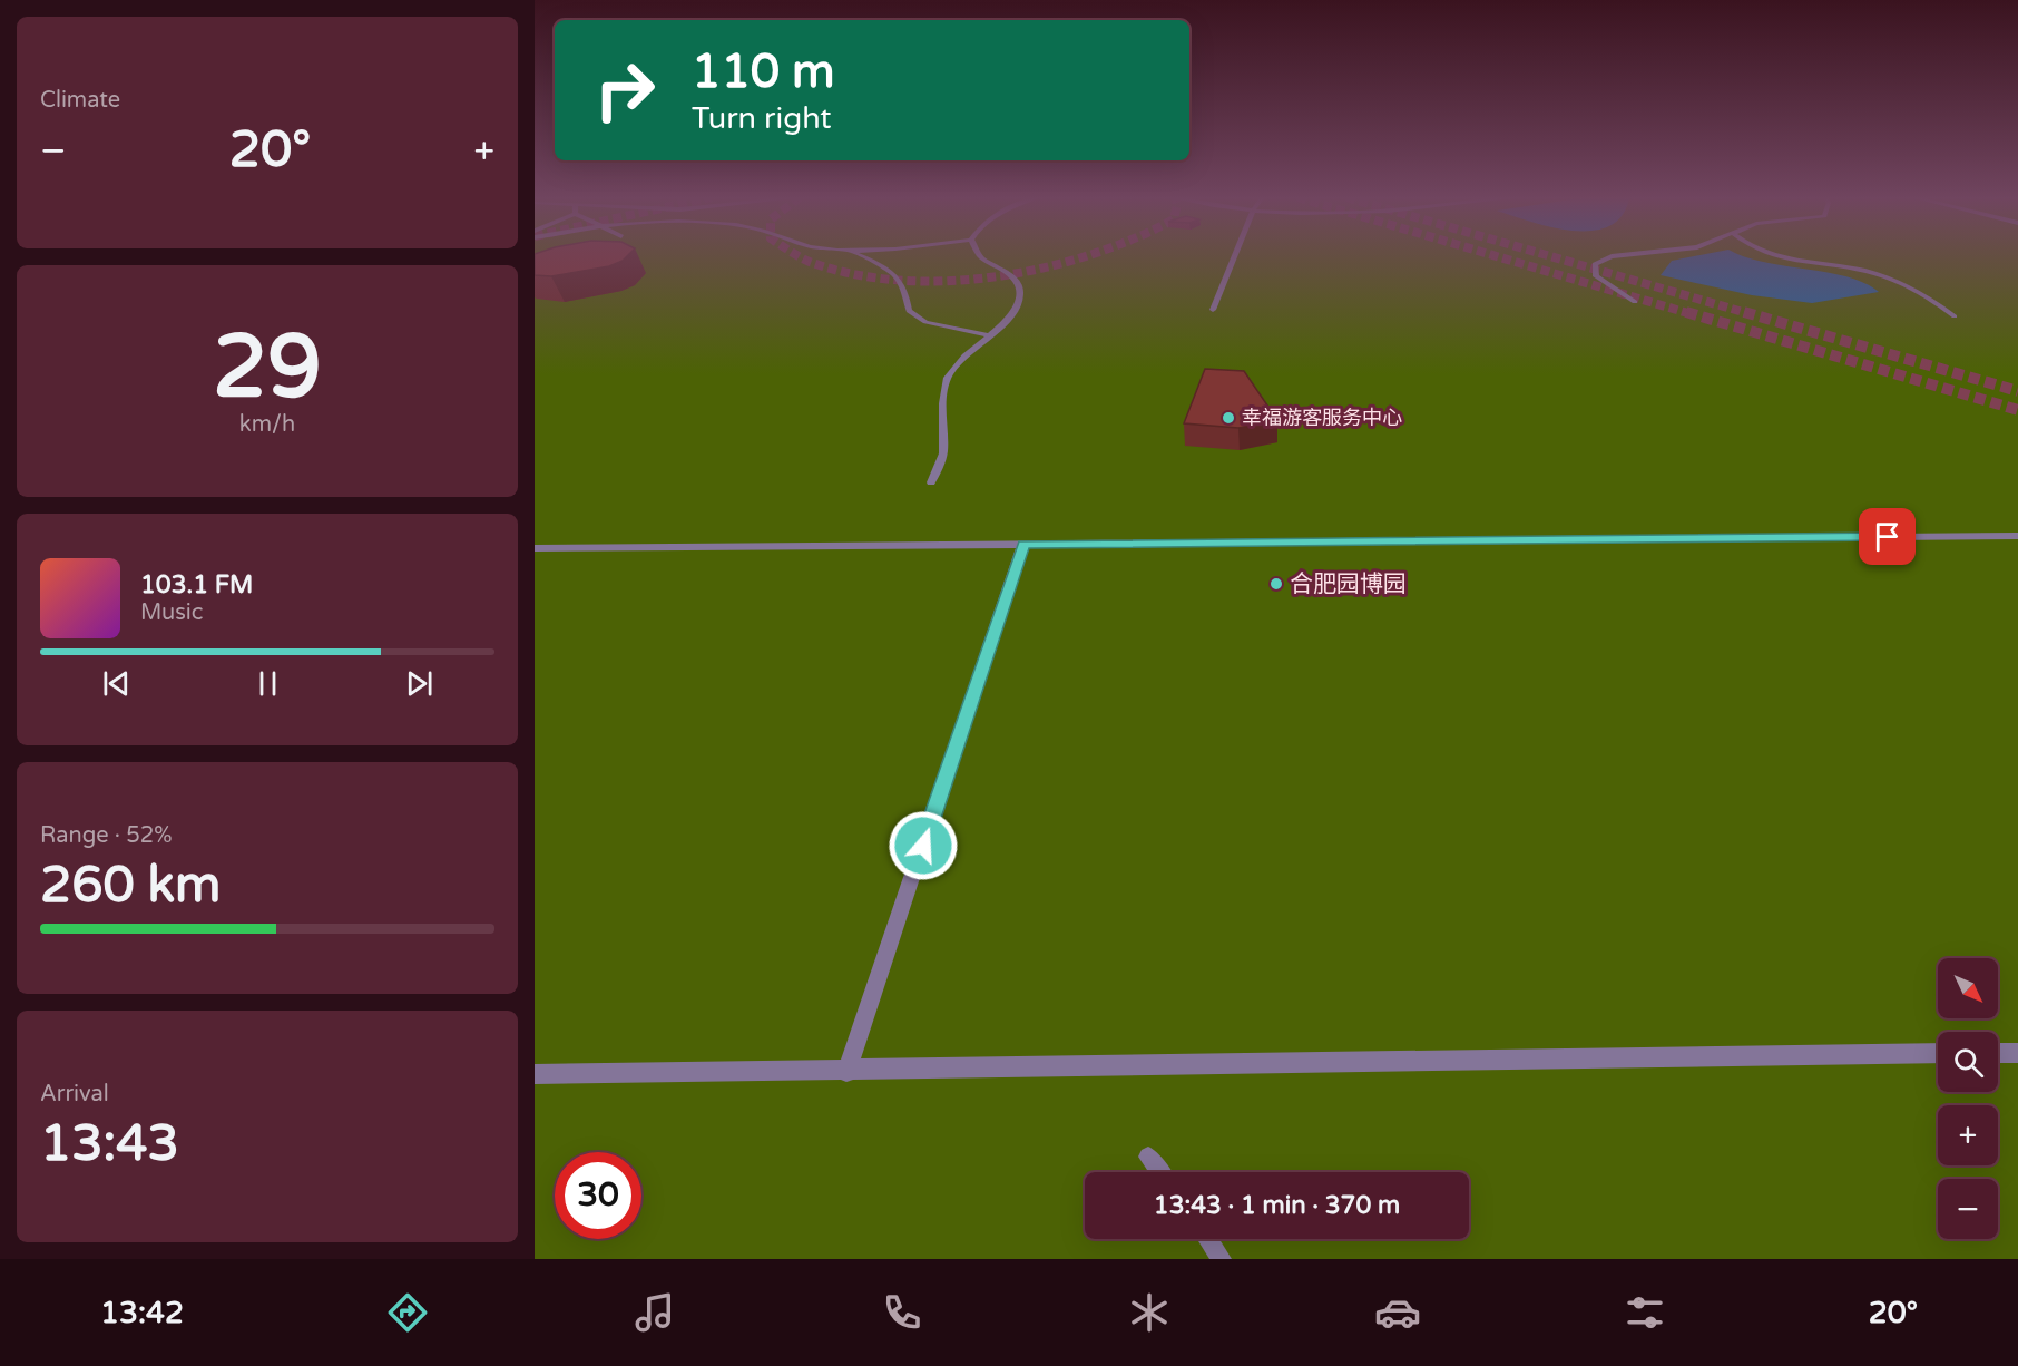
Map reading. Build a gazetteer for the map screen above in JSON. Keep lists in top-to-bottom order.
{
  "places": ["幸福游客服务中心", "合肥园博园"],
  "north": "bottom right",
  "page": {
    "tile": [
      "Climate",
      ["29", "km/h"],
      ["Range · 52%", "260 km"],
      ["Arrival", "13:43"]
    ],
    "turn": ["110 m", "Turn right"],
    "heat": ["−", "20°", "+"],
    "song": ["103.1 FM", "Music"],
    "map_buttons": ["+", "−"],
    "limit": "30",
    "trip": "13:43 · 1 min · 370 m",
    "tabs": ["13:42", "20°"]
  }
}
